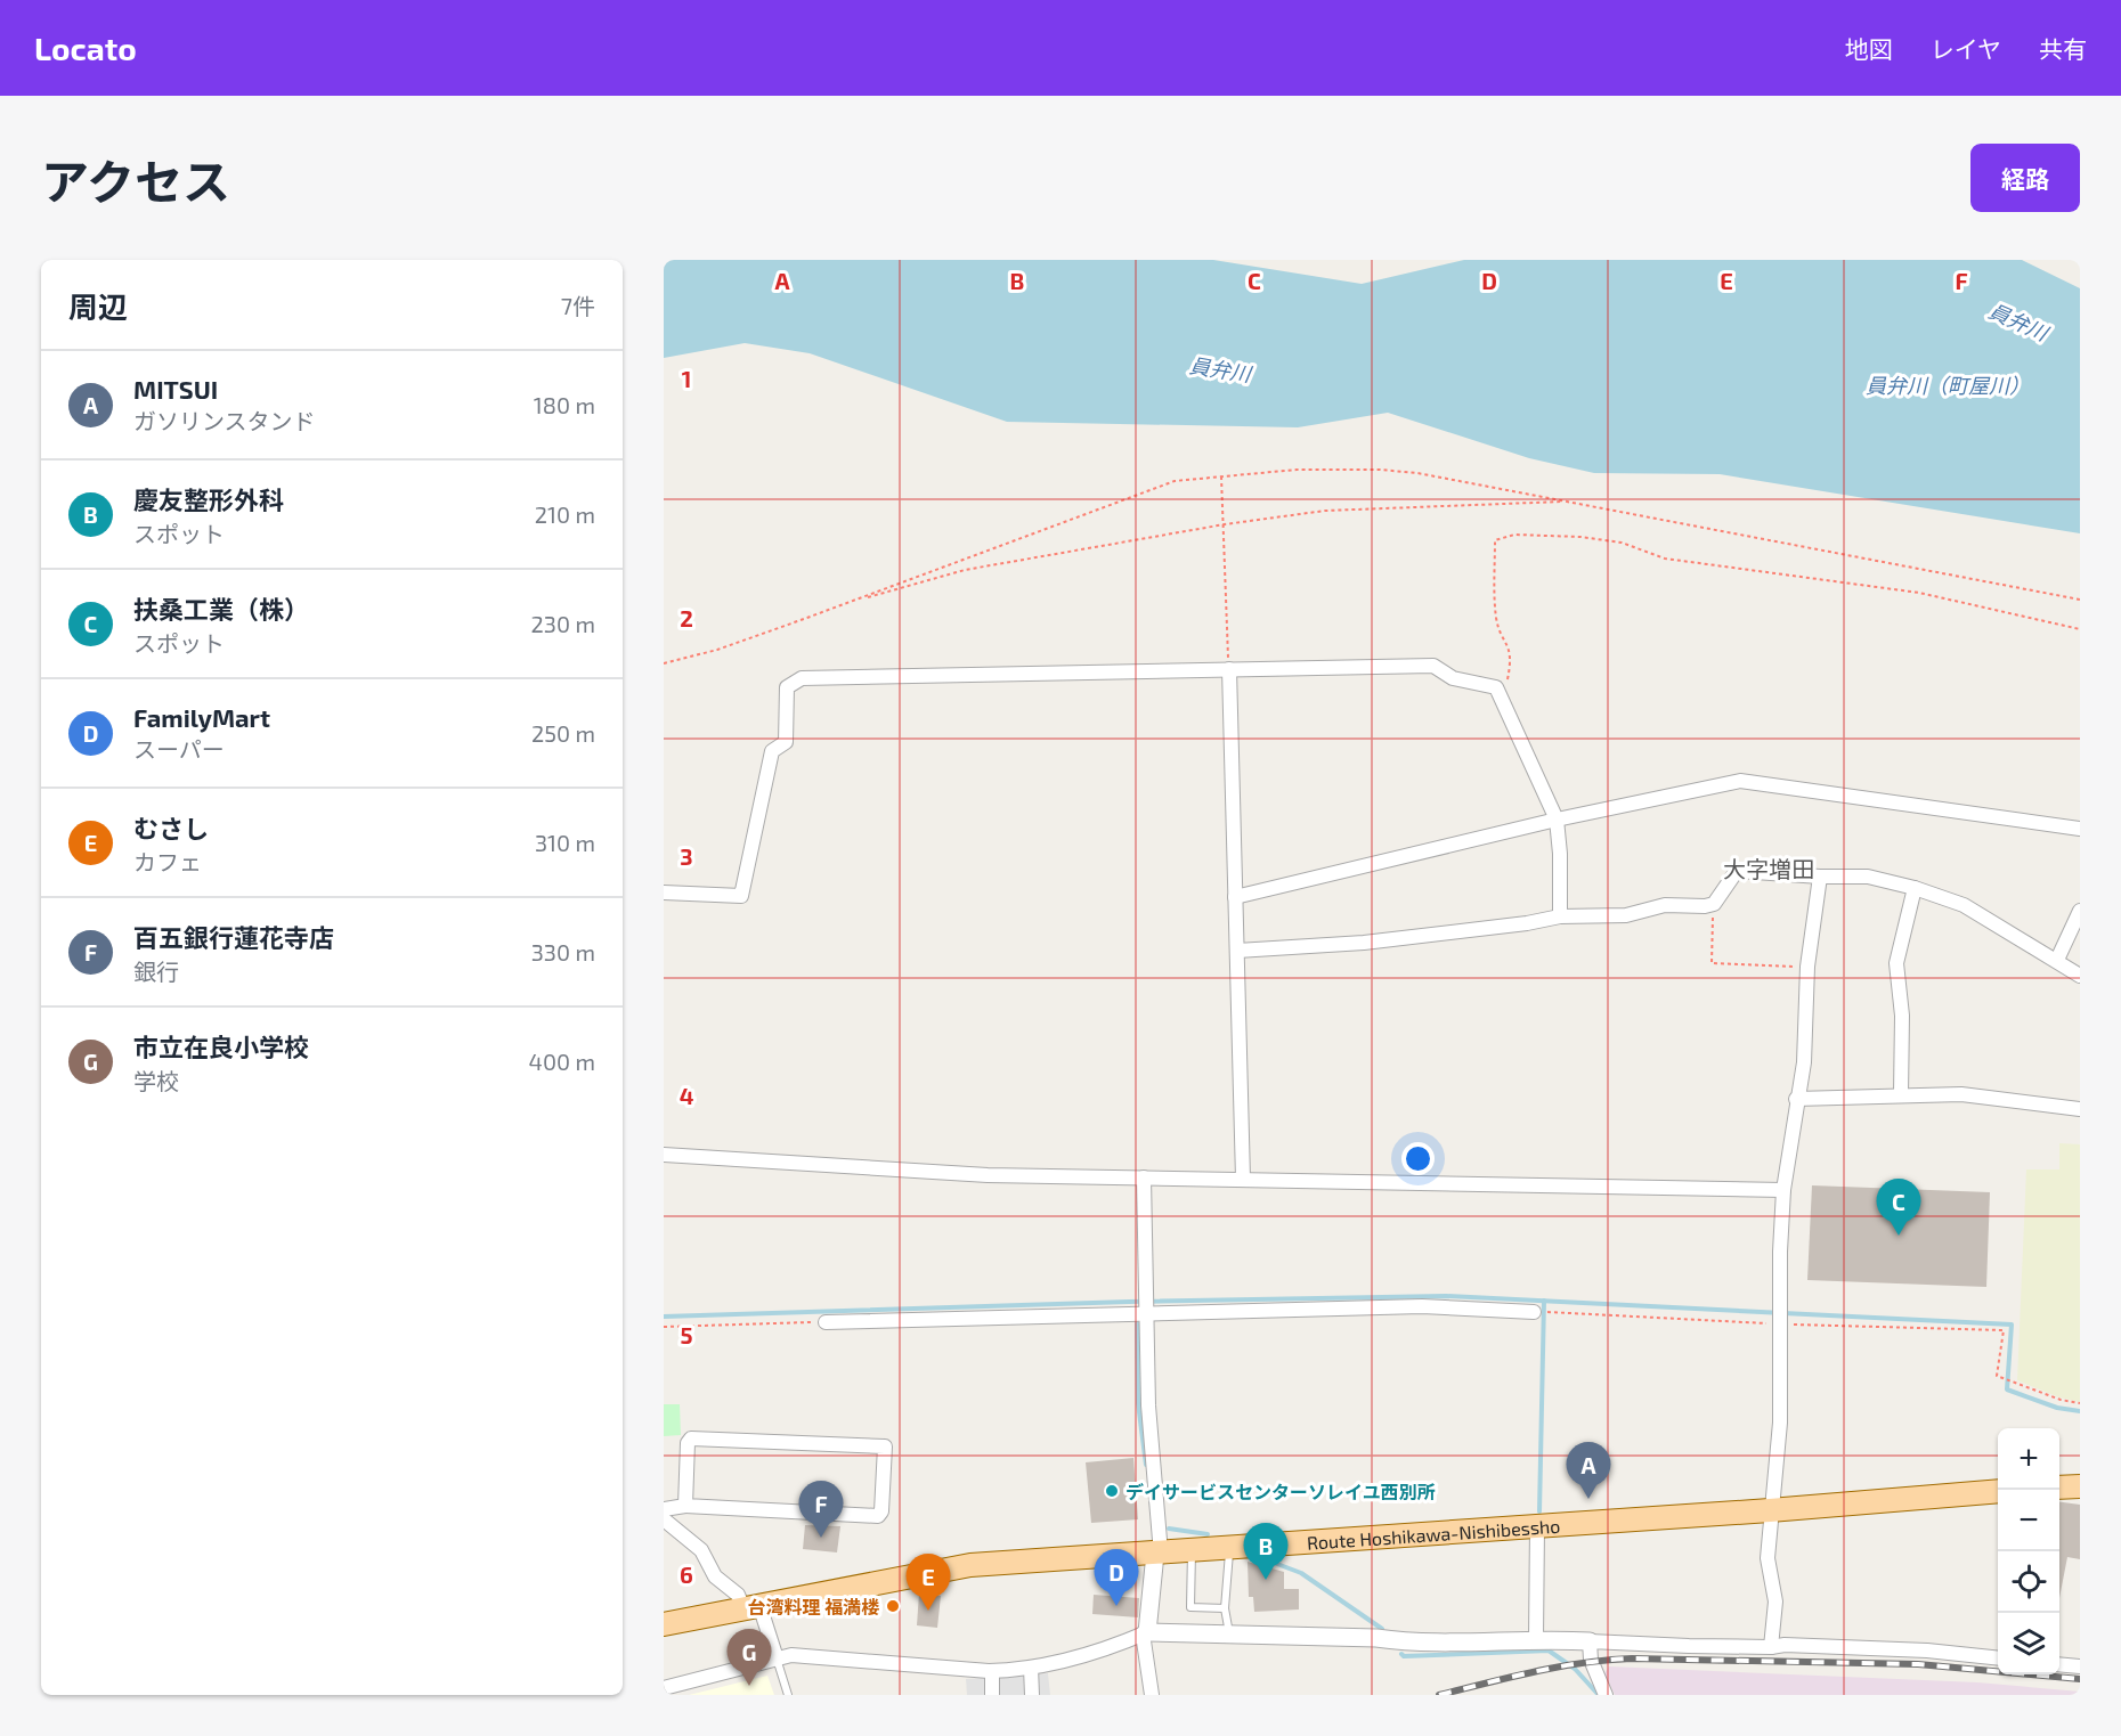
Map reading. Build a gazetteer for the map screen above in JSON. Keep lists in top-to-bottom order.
{
  "streets": {
    "main road": ["Route Hoshikawa-Nishibessho"]
  },
  "districts": ["大字増田"],
  "water": ["員弁川", "員弁川（町屋川）"],
  "places": ["デイサービスセンターソレイユ西別所", "台湾料理 福満楼"],
  "page": {
    "header": "Locato",
    "nav": ["地図", "レイヤ", "共有"],
    "title": "アクセス",
    "buttons": "経路",
    "heading": ["周辺", "7件"],
    "list": [
      {
        "mark": "A",
        "name": "MITSUI",
        "note": "ガソリンスタンド",
        "value": "180 m"
      },
      {
        "mark": "B",
        "name": "慶友整形外科",
        "note": "スポット",
        "value": "210 m"
      },
      {
        "mark": "C",
        "name": "扶桑工業（株）",
        "note": "スポット",
        "value": "230 m"
      },
      {
        "mark": "D",
        "name": "FamilyMart",
        "note": "スーパー",
        "value": "250 m"
      },
      {
        "mark": "E",
        "name": "むさし",
        "note": "カフェ",
        "value": "310 m"
      },
      {
        "mark": "F",
        "name": "百五銀行蓮花寺店",
        "note": "銀行",
        "value": "330 m"
      },
      {
        "mark": "G",
        "name": "市立在良小学校",
        "note": "学校",
        "value": "400 m"
      }
    ],
    "pins": [
      "C",
      "A",
      "F",
      "B",
      "D",
      "E",
      "G"
    ],
    "map_buttons": ["+", "−"]
  },
  "grid": {
    "columns": [
      "A",
      "B",
      "C",
      "D",
      "E",
      "F"
    ],
    "rows": [
      "1",
      "2",
      "3",
      "4",
      "5",
      "6"
    ]
  }
}
